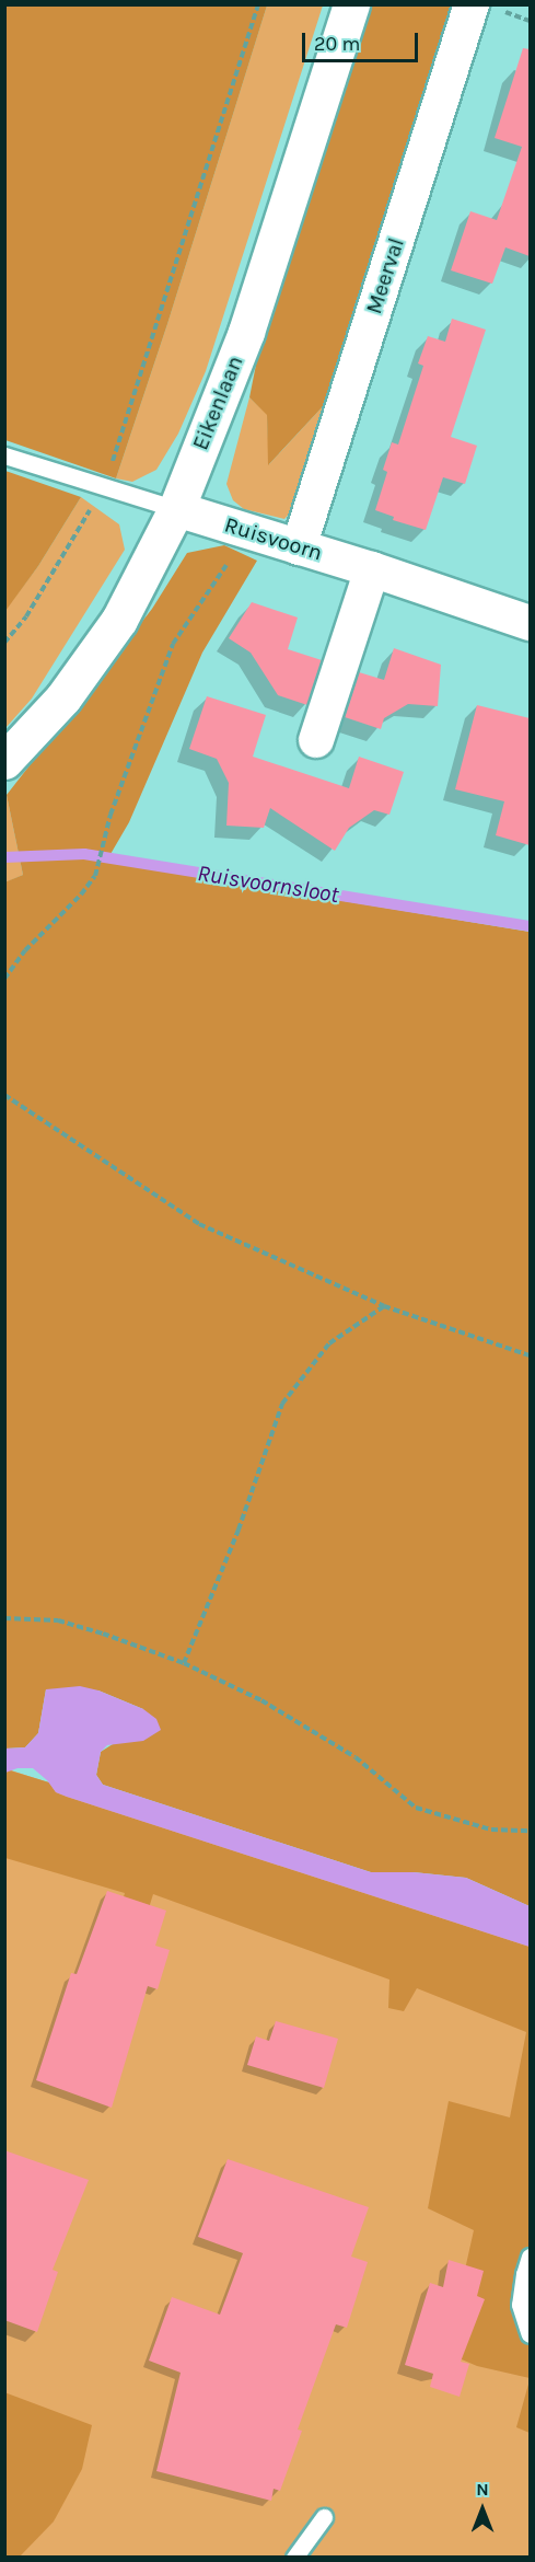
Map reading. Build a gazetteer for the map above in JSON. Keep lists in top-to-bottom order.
{
  "streets": {
    "street": ["Meerval", "Eikenlaan", "Ruisvoorn"]
  },
  "crossings": [
    ["Meerval", "Ruisvoorn"],
    ["Eikenlaan", "Ruisvoorn"]
  ],
  "water": ["Ruisvoornsloot"],
  "scale_bar": "20 m",
  "north": "top"
}
